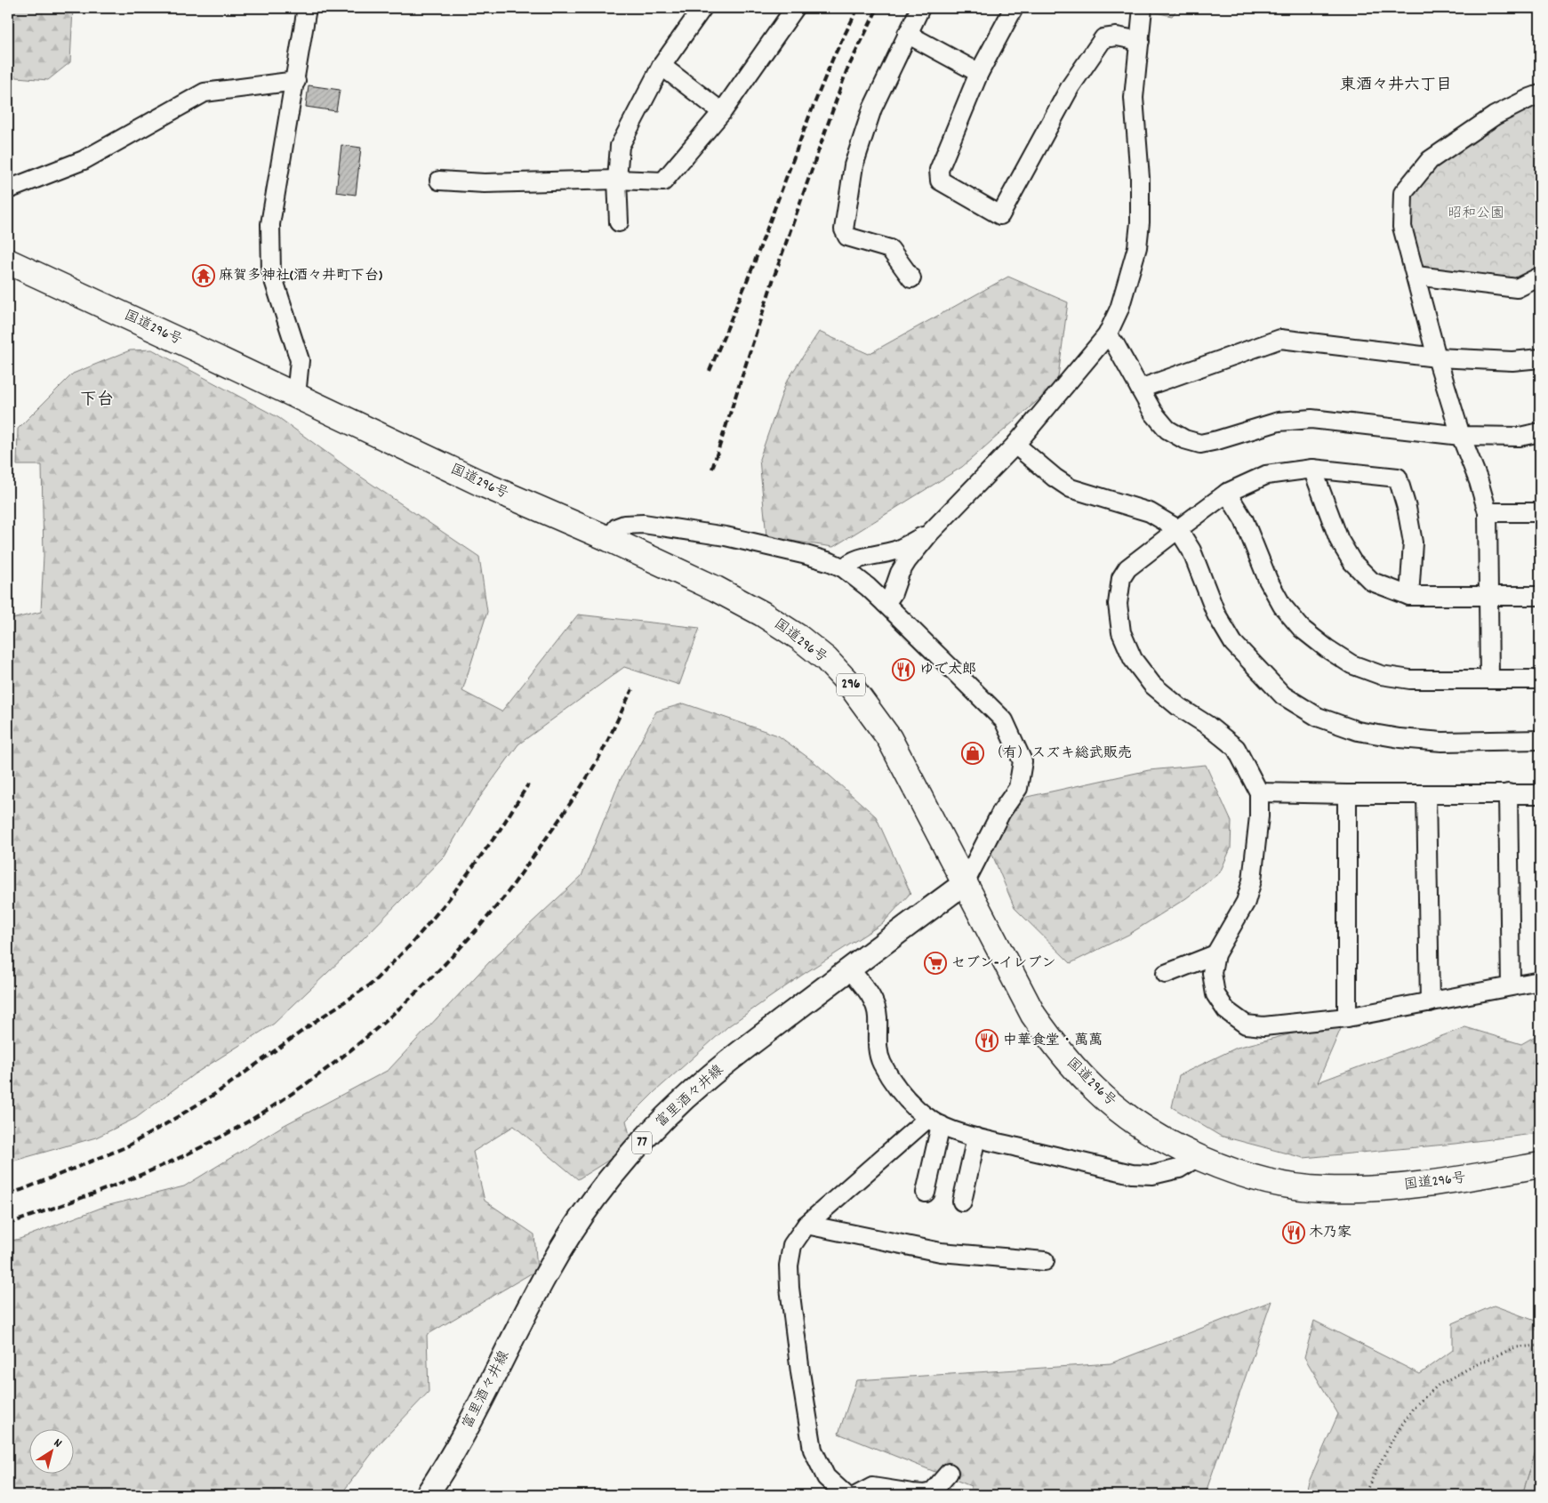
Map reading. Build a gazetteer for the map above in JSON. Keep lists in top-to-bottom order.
{
  "streets": {
    "highway": ["国道296号", "296"],
    "main road": ["富里酒々井線", "77"]
  },
  "crossings": [
    ["国道296号", "富里酒々井線"]
  ],
  "districts": ["東酒々井六丁目", "下台"],
  "parks": ["昭和公園"],
  "places": {
    "temple": ["麻賀多神社(酒々井町下台)"],
    "restaurant": ["ゆで太郎", "中華食堂・萬萬", "木乃家"],
    "shop": ["（有）スズキ総武販売"],
    "supermarket": ["セブン-イレブン"]
  },
  "north": "top right"
}
